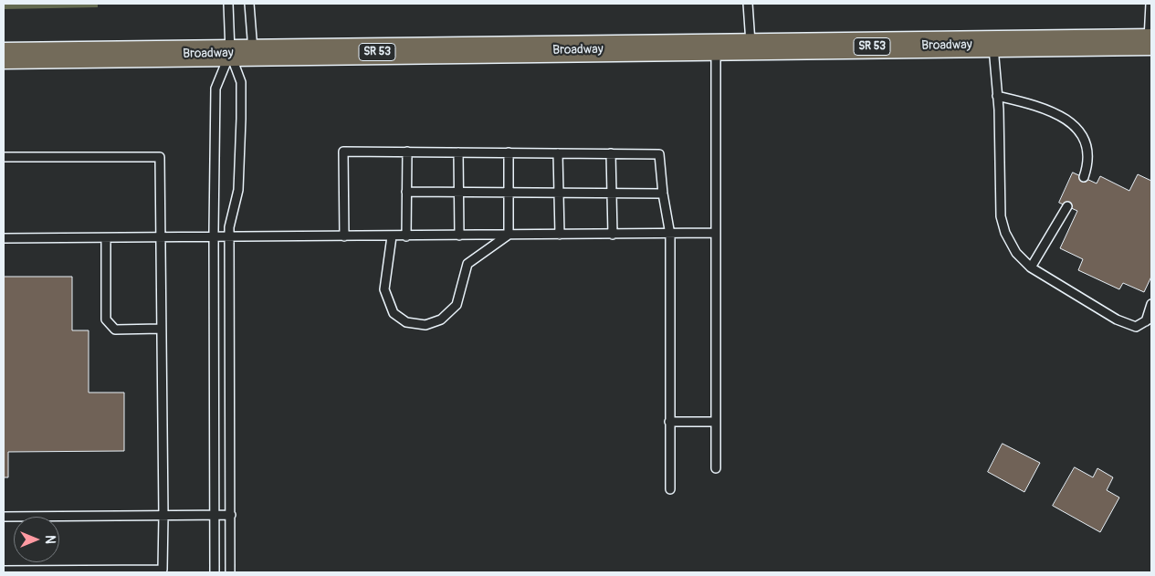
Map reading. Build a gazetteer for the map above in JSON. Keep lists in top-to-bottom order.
{
  "streets": {
    "main road": ["Broadway", "SR 53"]
  },
  "north": "right"
}
